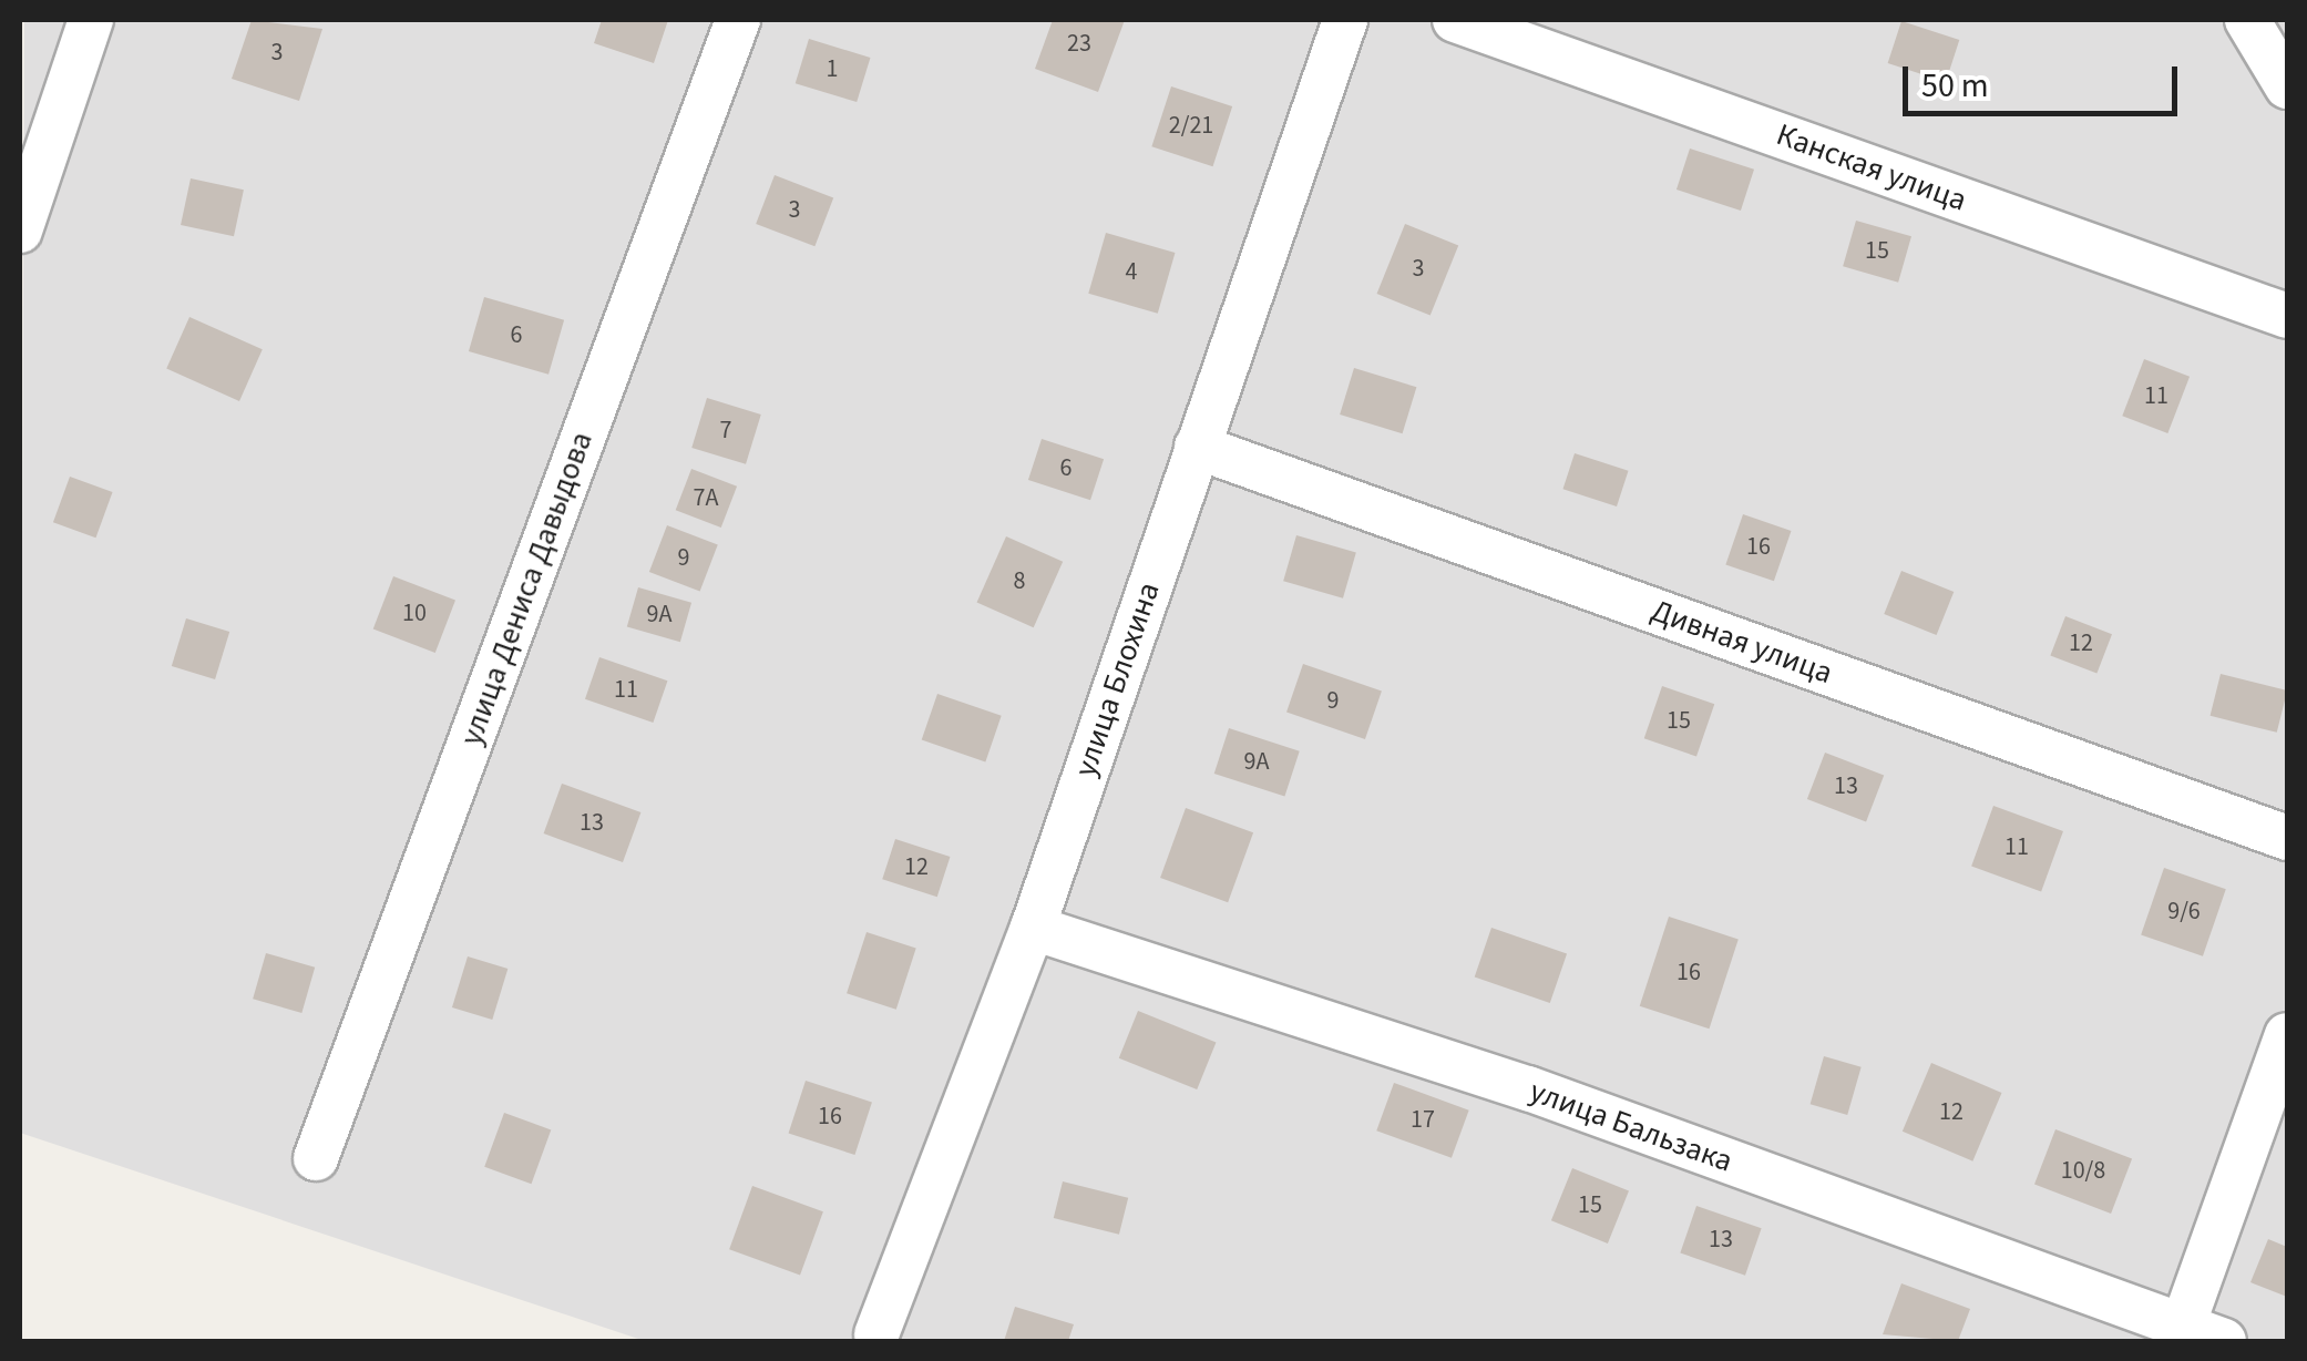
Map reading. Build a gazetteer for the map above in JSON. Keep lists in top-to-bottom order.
{
  "streets": {
    "street": [
      "Канская улица",
      "улица Дениса Давыдова",
      "Дивная улица",
      "улица Блохина",
      "улица Бальзака"
    ]
  },
  "crossings": [
    ["Дивная улица", "улица Блохина"],
    ["улица Блохина", "улица Бальзака"]
  ],
  "house_numbers": [
    "23",
    "3",
    "1",
    "2/21",
    "3",
    "15",
    "3",
    "4",
    "6",
    "11",
    "7",
    "6",
    "7А",
    "16",
    "9",
    "8",
    "10",
    "9А",
    "12",
    "11",
    "9",
    "15",
    "9А",
    "13",
    "13",
    "11",
    "12",
    "9/6",
    "16",
    "12",
    "16",
    "17",
    "10/8",
    "15",
    "13"
  ],
  "scale_bar": "50 m"
}
